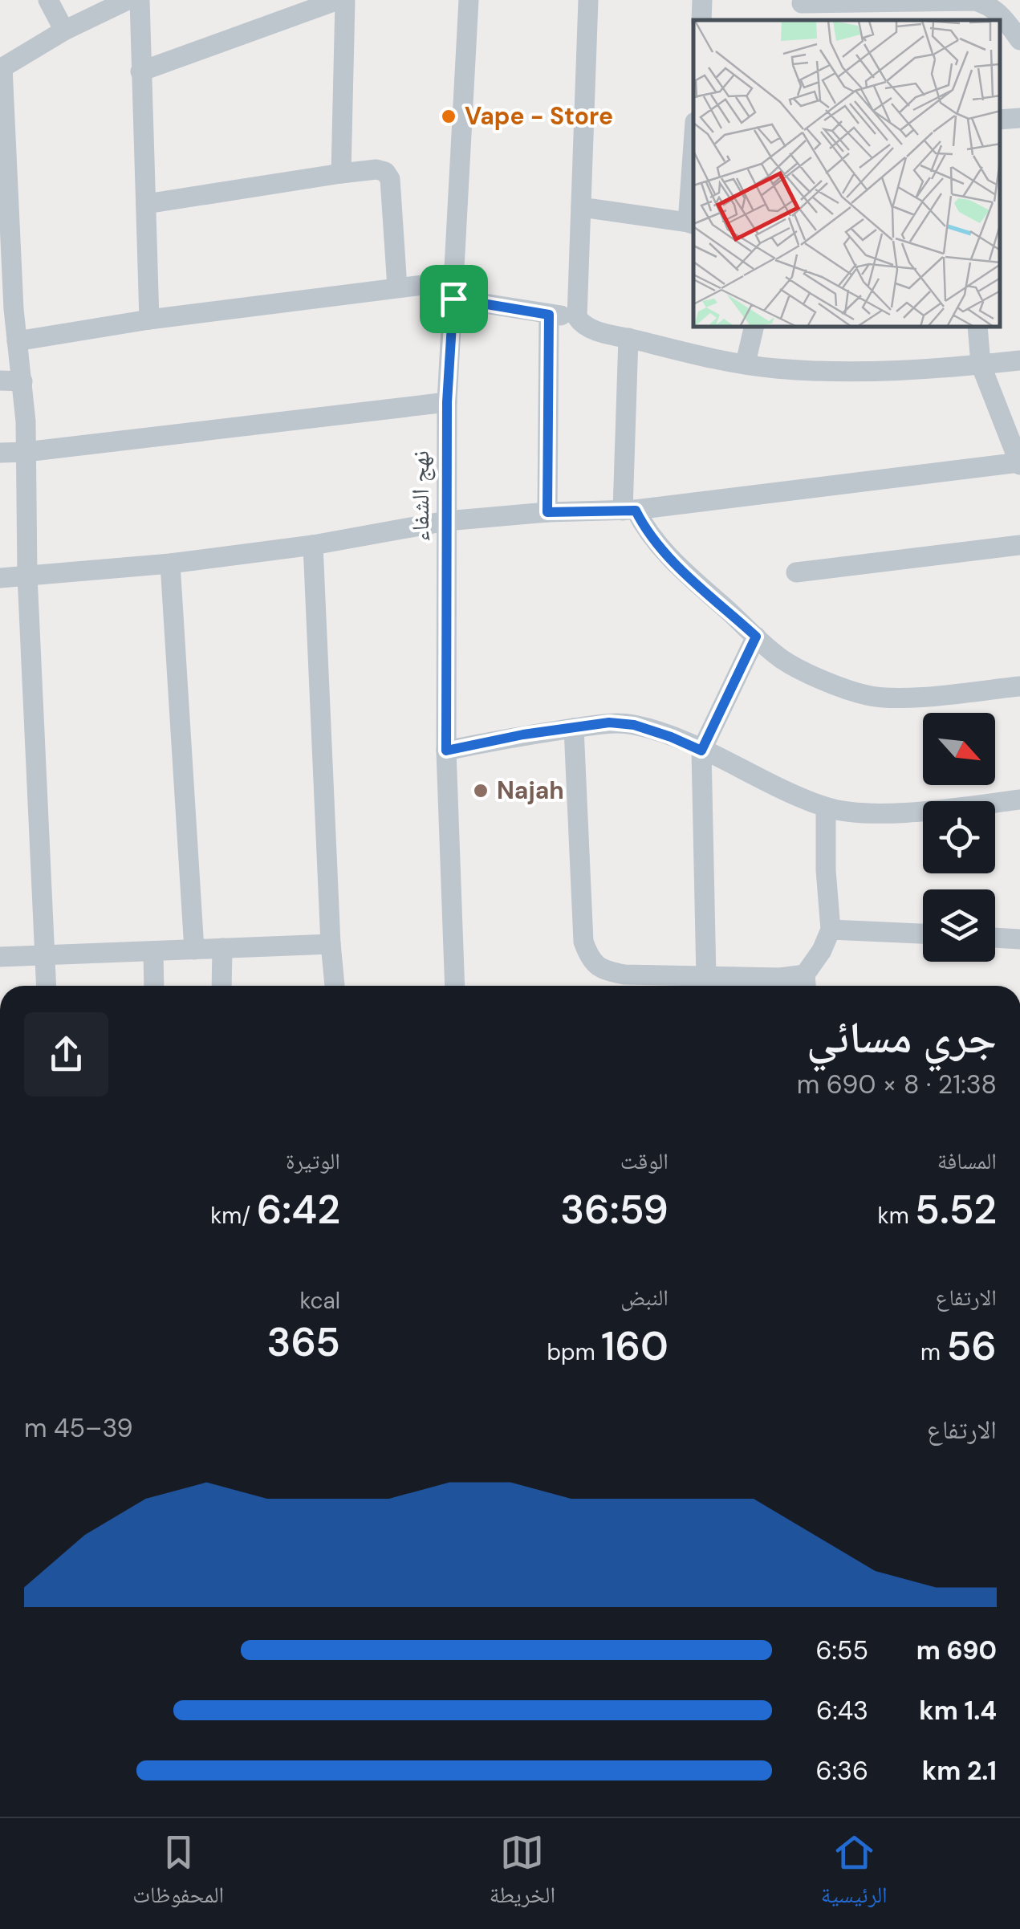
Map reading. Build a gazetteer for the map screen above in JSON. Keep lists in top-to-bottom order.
{
  "streets": {
    "street": ["نهج الشفاء"]
  },
  "places": ["Vape - Store", "Najah"],
  "north": "bottom right",
  "page": {
    "heading": ["جري مسائي", "21:38 · 8 × 690 m"],
    "stats": [
      ["المسافة", "5.52 km"],
      ["الوقت", "36:59"],
      ["الوتيرة", "6:42 /km"],
      ["الارتفاع", "56 m"],
      ["النبض", "160 bpm"],
      ["kcal", "365"]
    ],
    "chart": ["الارتفاع", "39–45 m"],
    "list": [
      {
        "name": "690 m",
        "note": "6:55"
      },
      {
        "name": "1.4 km",
        "note": "6:43"
      },
      {
        "name": "2.1 km",
        "note": "6:36"
      }
    ],
    "tabs": ["الرئيسية", "الخريطة", "المحفوظات"]
  }
}
